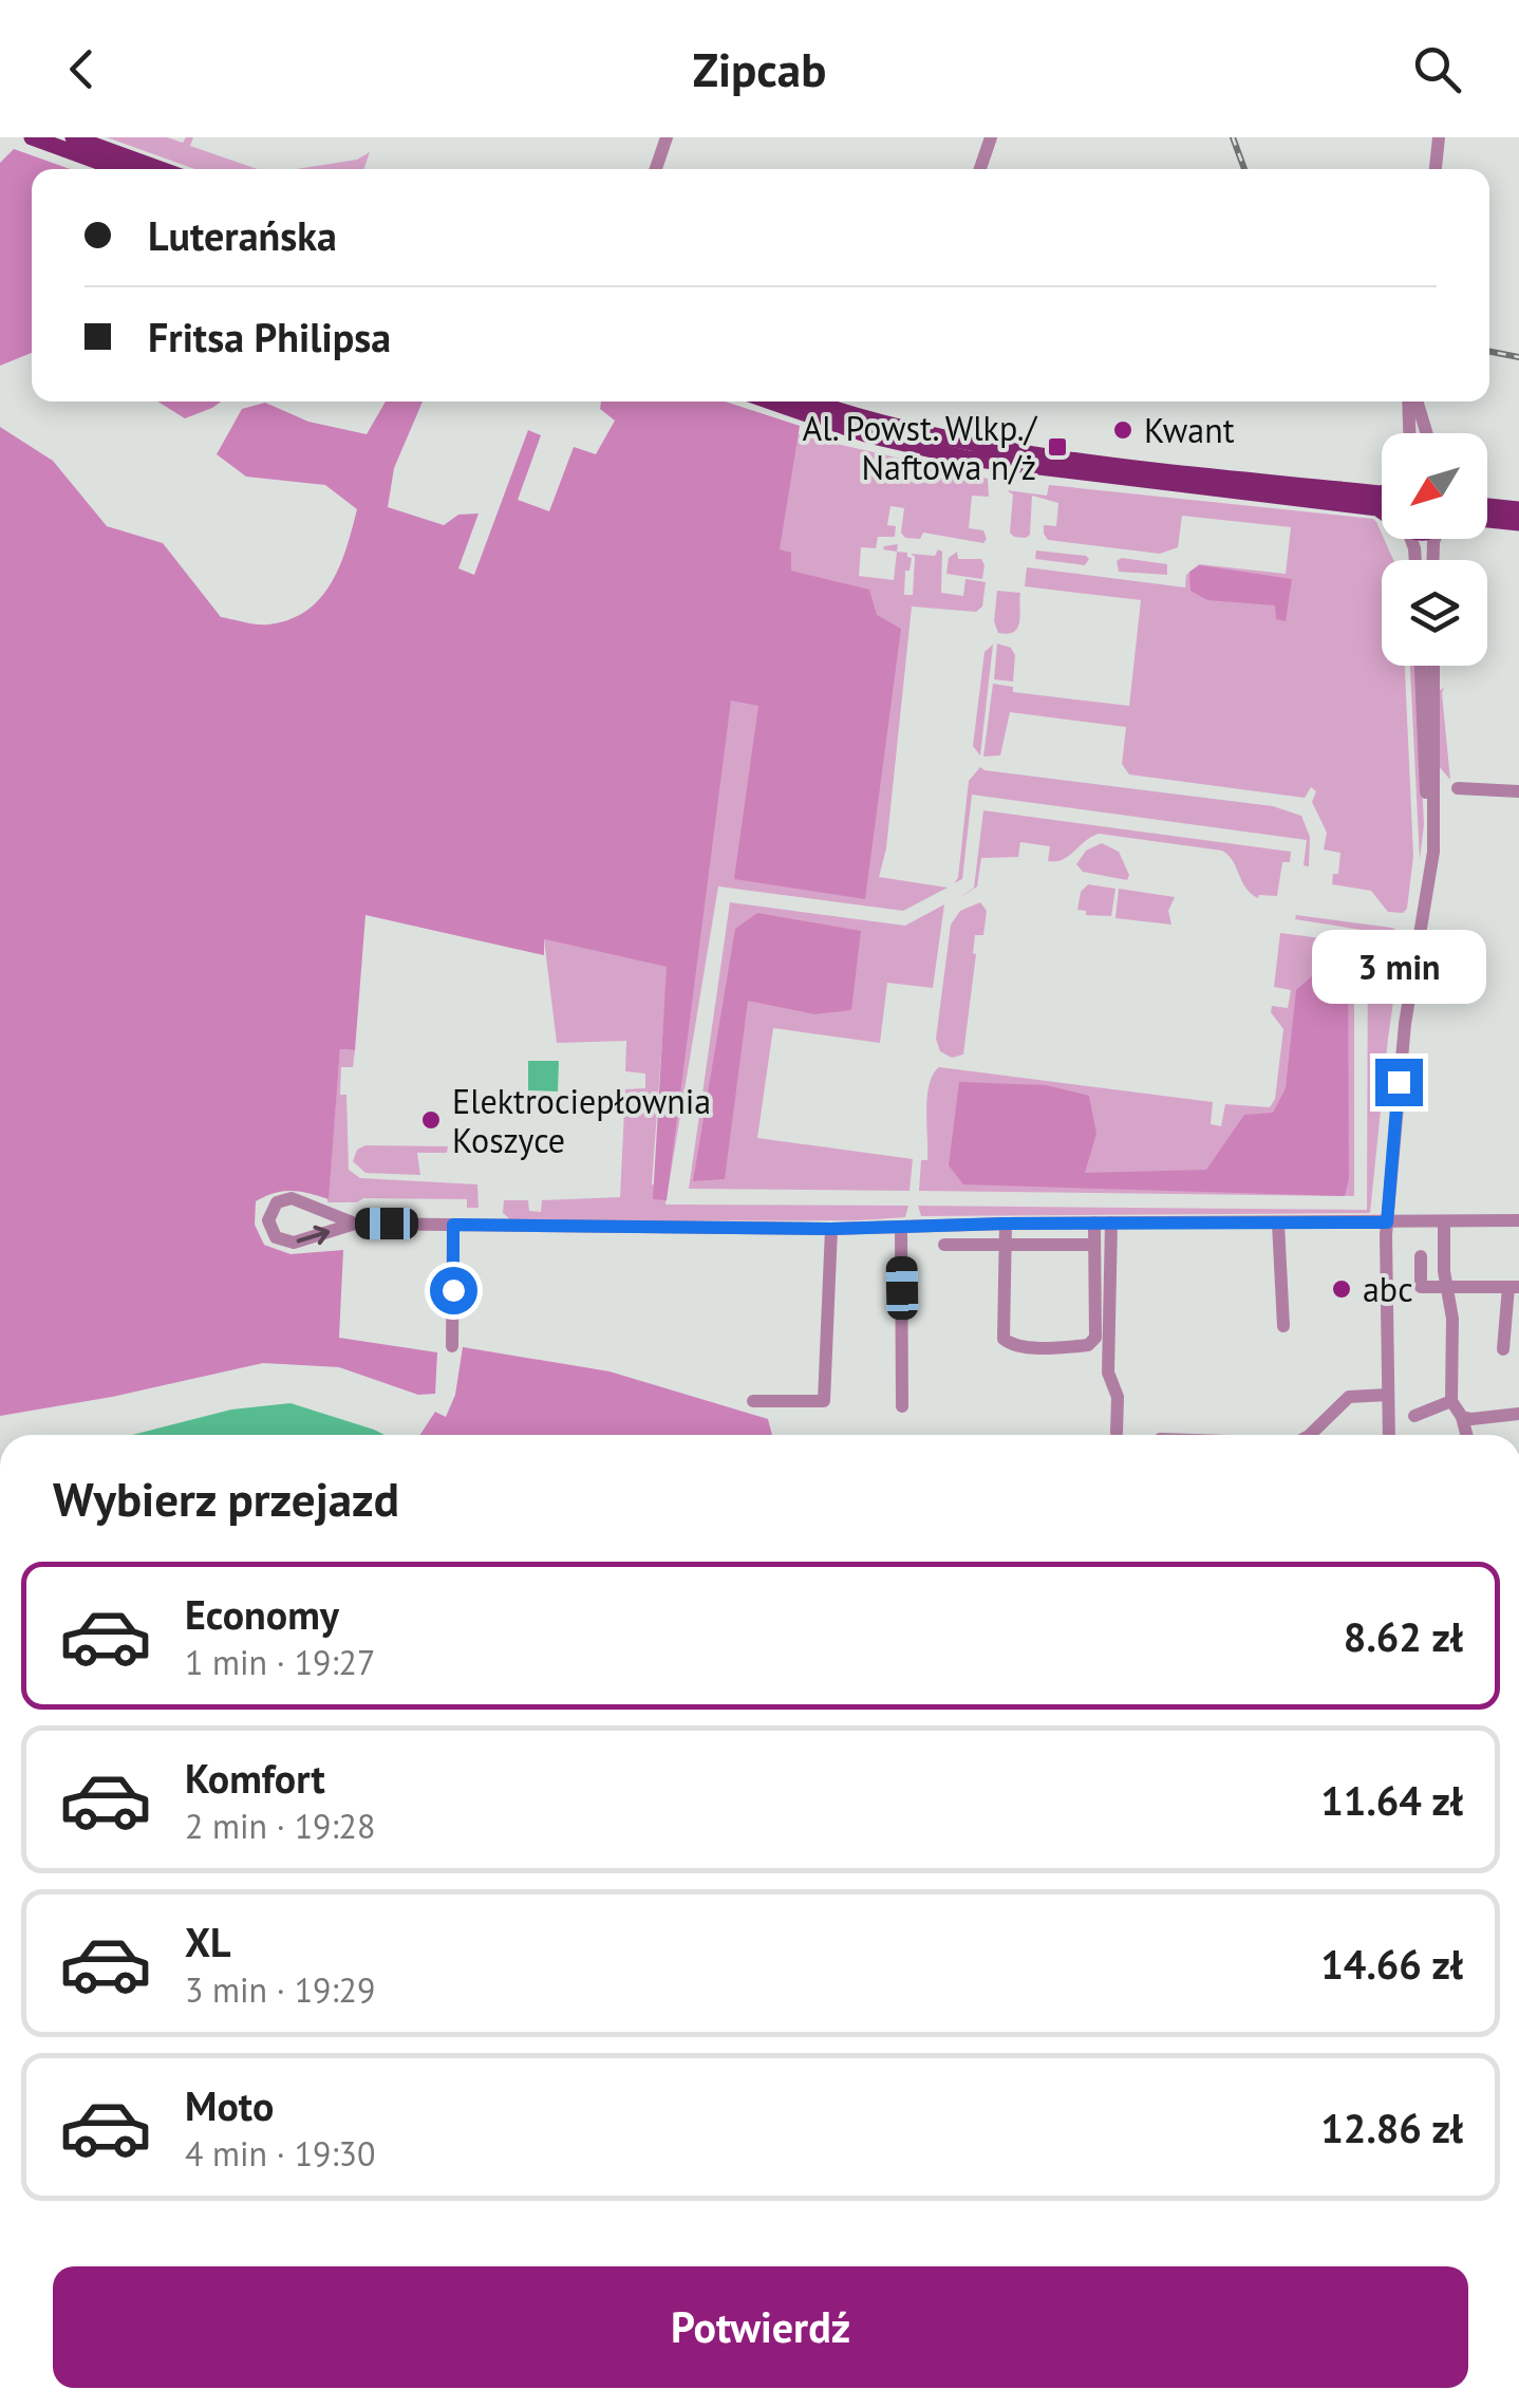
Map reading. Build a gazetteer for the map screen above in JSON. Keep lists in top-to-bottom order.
{
  "places": {
    "other": ["Kwant", "Elektrociepłownia Koszyce", "abc"],
    "transit": ["Al. Powst. Wlkp./ Naftowa n/ż"]
  },
  "north": "bottom left",
  "page": {
    "header": "Zipcab",
    "banner": ["Luterańska", "Fritsa Philipsa"],
    "bubble": "3 min",
    "heading": "Wybierz przejazd",
    "list": [
      {
        "name": "Economy",
        "note": "1 min · 19:27",
        "value": "8.62 zł"
      },
      {
        "name": "Komfort",
        "note": "2 min · 19:28",
        "value": "11.64 zł"
      },
      {
        "name": "XL",
        "note": "3 min · 19:29",
        "value": "14.66 zł"
      },
      {
        "name": "Moto",
        "note": "4 min · 19:30",
        "value": "12.86 zł"
      }
    ],
    "buttons": "Potwierdź"
  }
}
